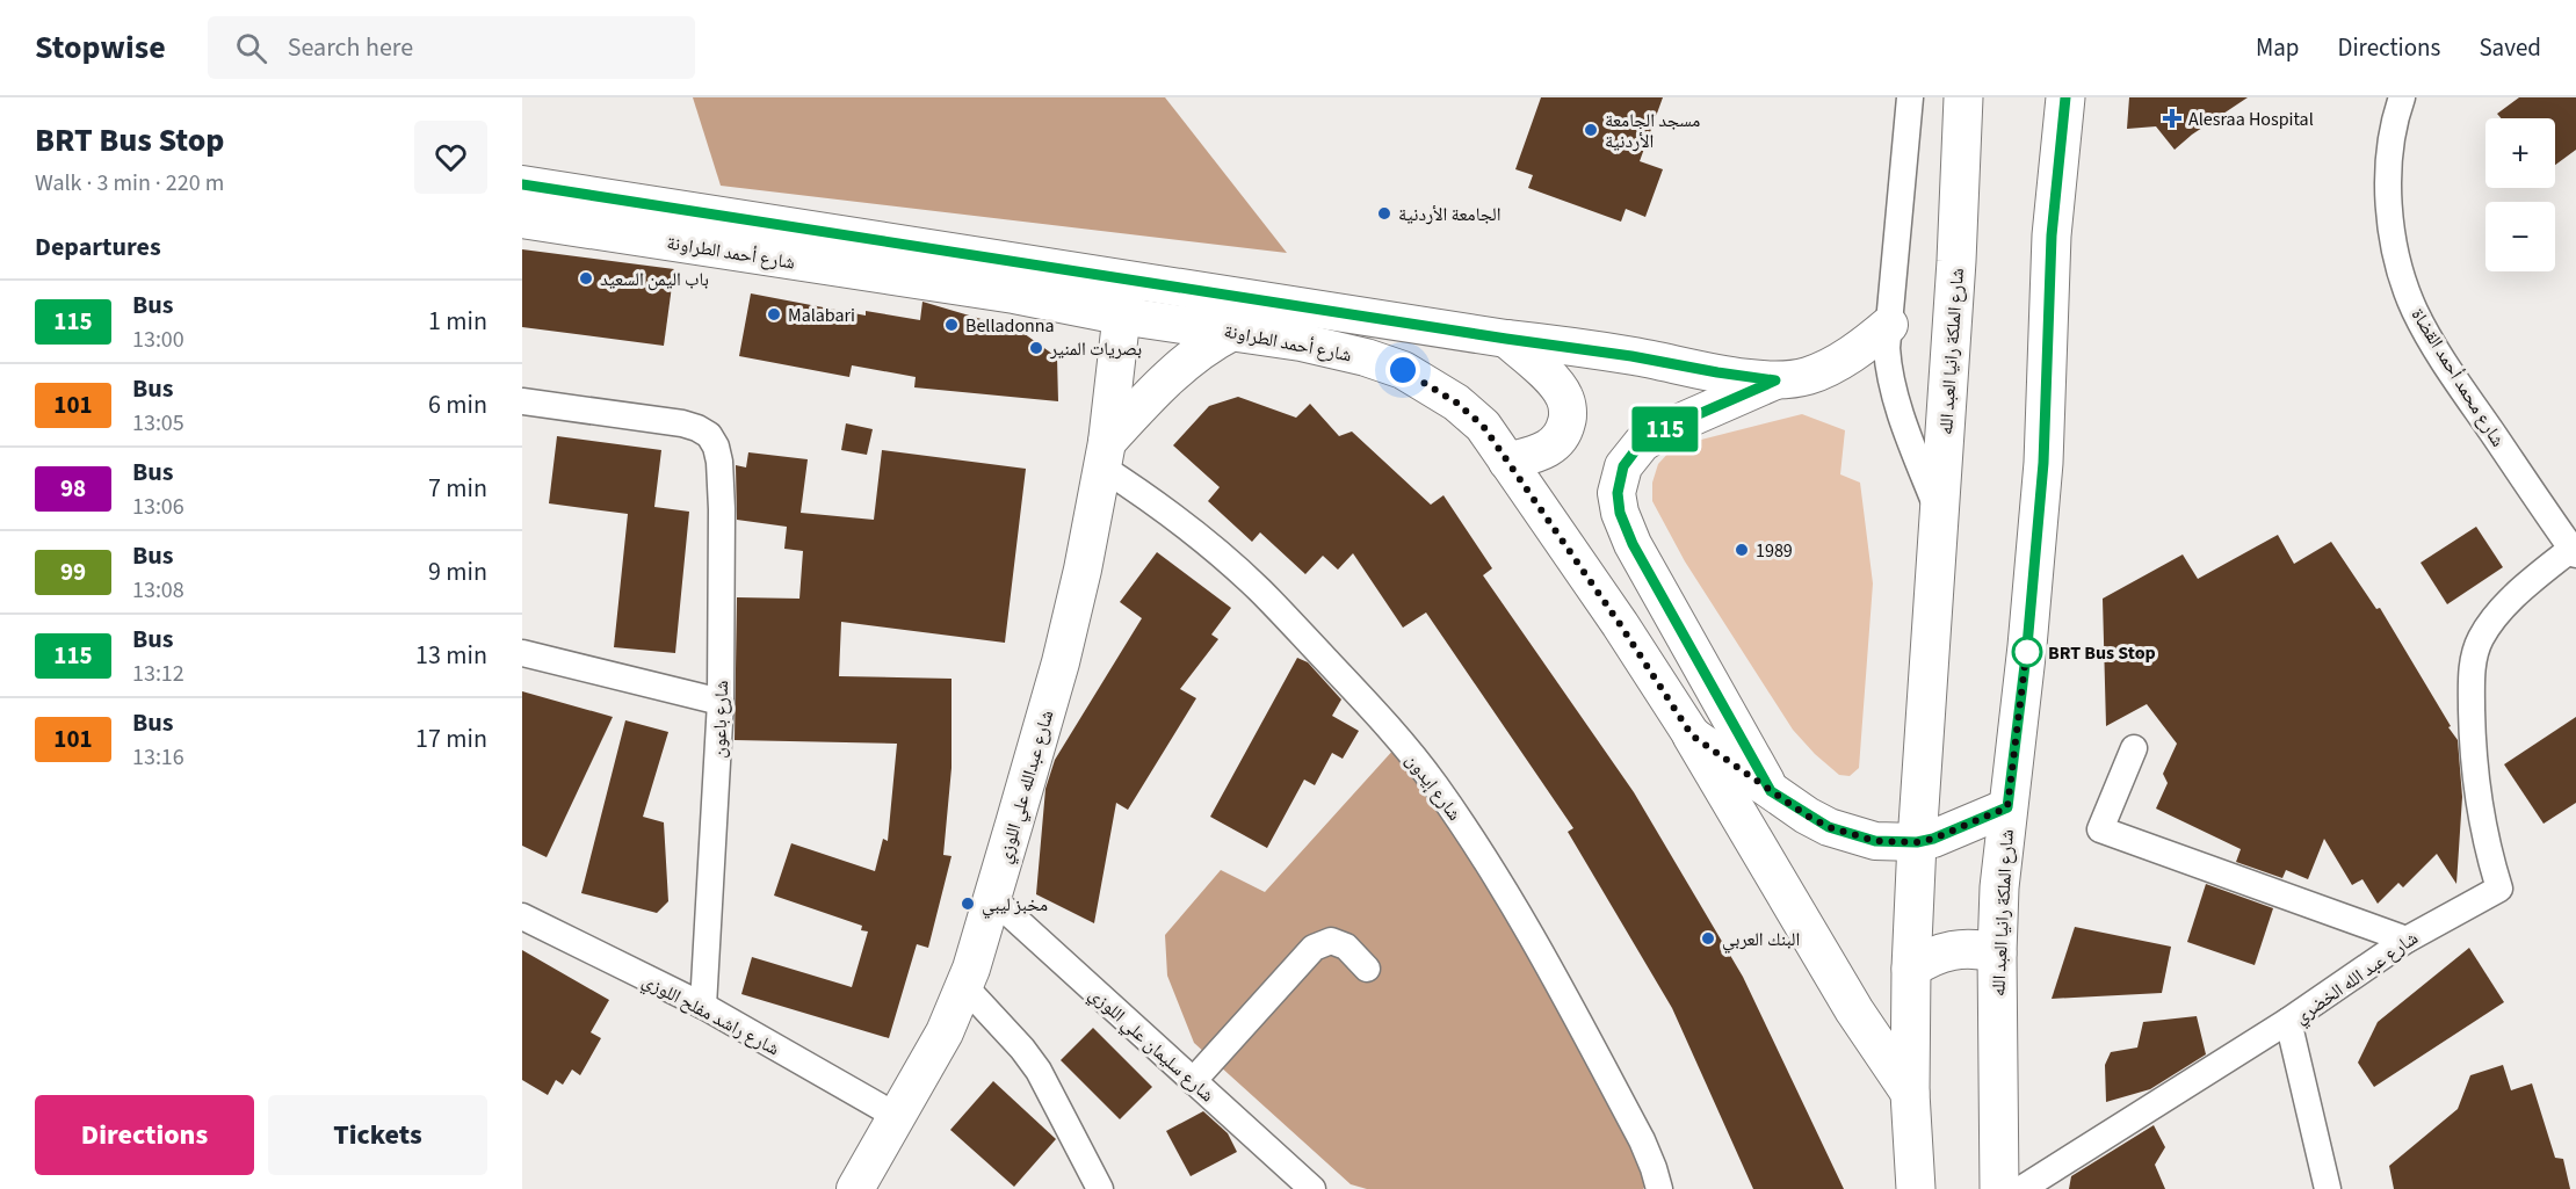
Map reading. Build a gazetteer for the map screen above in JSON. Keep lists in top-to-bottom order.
{
  "streets": {
    "main road": ["شارع الملكة رانيا العبد الله"],
    "street": [
      "شارع أحمد الطراونة",
      "شارع محمد أحمد القضاة",
      "شارع باعون",
      "شارع عبدالله علي اللوزي",
      "شارع إيدون",
      "شارع عبد الله الخضري",
      "شارع راشد مفلح اللوزي",
      "شارع سليمان علي اللوزي"
    ]
  },
  "crossings": [
    ["شارع أحمد الطراونة", "شارع الملكة رانيا العبد الله"],
    ["شارع أحمد الطراونة", "شارع عبدالله علي اللوزي"],
    ["شارع محمد أحمد القضاة", "شارع عبد الله الخضري"],
    ["شارع باعون", "شارع راشد مفلح اللوزي"],
    ["شارع عبدالله علي اللوزي", "شارع إيدون"],
    ["شارع عبدالله علي اللوزي", "شارع راشد مفلح اللوزي"],
    ["شارع عبدالله علي اللوزي", "شارع سليمان علي اللوزي"]
  ],
  "places": {
    "health": ["Alesraa Hospital"],
    "other": [
      "مسجد الجامعة الأردنية",
      "الجامعة الأردنية",
      "باب اليمن السعيد",
      "Malabari",
      "Belladonna",
      "بصريات المنير",
      "1989",
      "BRT Bus Stop",
      "مخبز ليبي",
      "البنك العربي"
    ]
  },
  "lines": ["bus line 115"],
  "page": {
    "header": "Stopwise",
    "search": "Search here",
    "nav": ["Map", "Directions", "Saved"],
    "heading": [
      ["BRT Bus Stop", "Walk · 3 min · 220 m"],
      "Departures"
    ],
    "on_map": "115",
    "map_buttons": ["+", "−"],
    "list": [
      {
        "mark": "115",
        "name": "Bus",
        "note": "13:00",
        "value": "1 min"
      },
      {
        "mark": "101",
        "name": "Bus",
        "note": "13:05",
        "value": "6 min"
      },
      {
        "mark": "98",
        "name": "Bus",
        "note": "13:06",
        "value": "7 min"
      },
      {
        "mark": "99",
        "name": "Bus",
        "note": "13:08",
        "value": "9 min"
      },
      {
        "mark": "115",
        "name": "Bus",
        "note": "13:12",
        "value": "13 min"
      },
      {
        "mark": "101",
        "name": "Bus",
        "note": "13:16",
        "value": "17 min"
      }
    ],
    "buttons": ["Directions", "Tickets"]
  }
}
